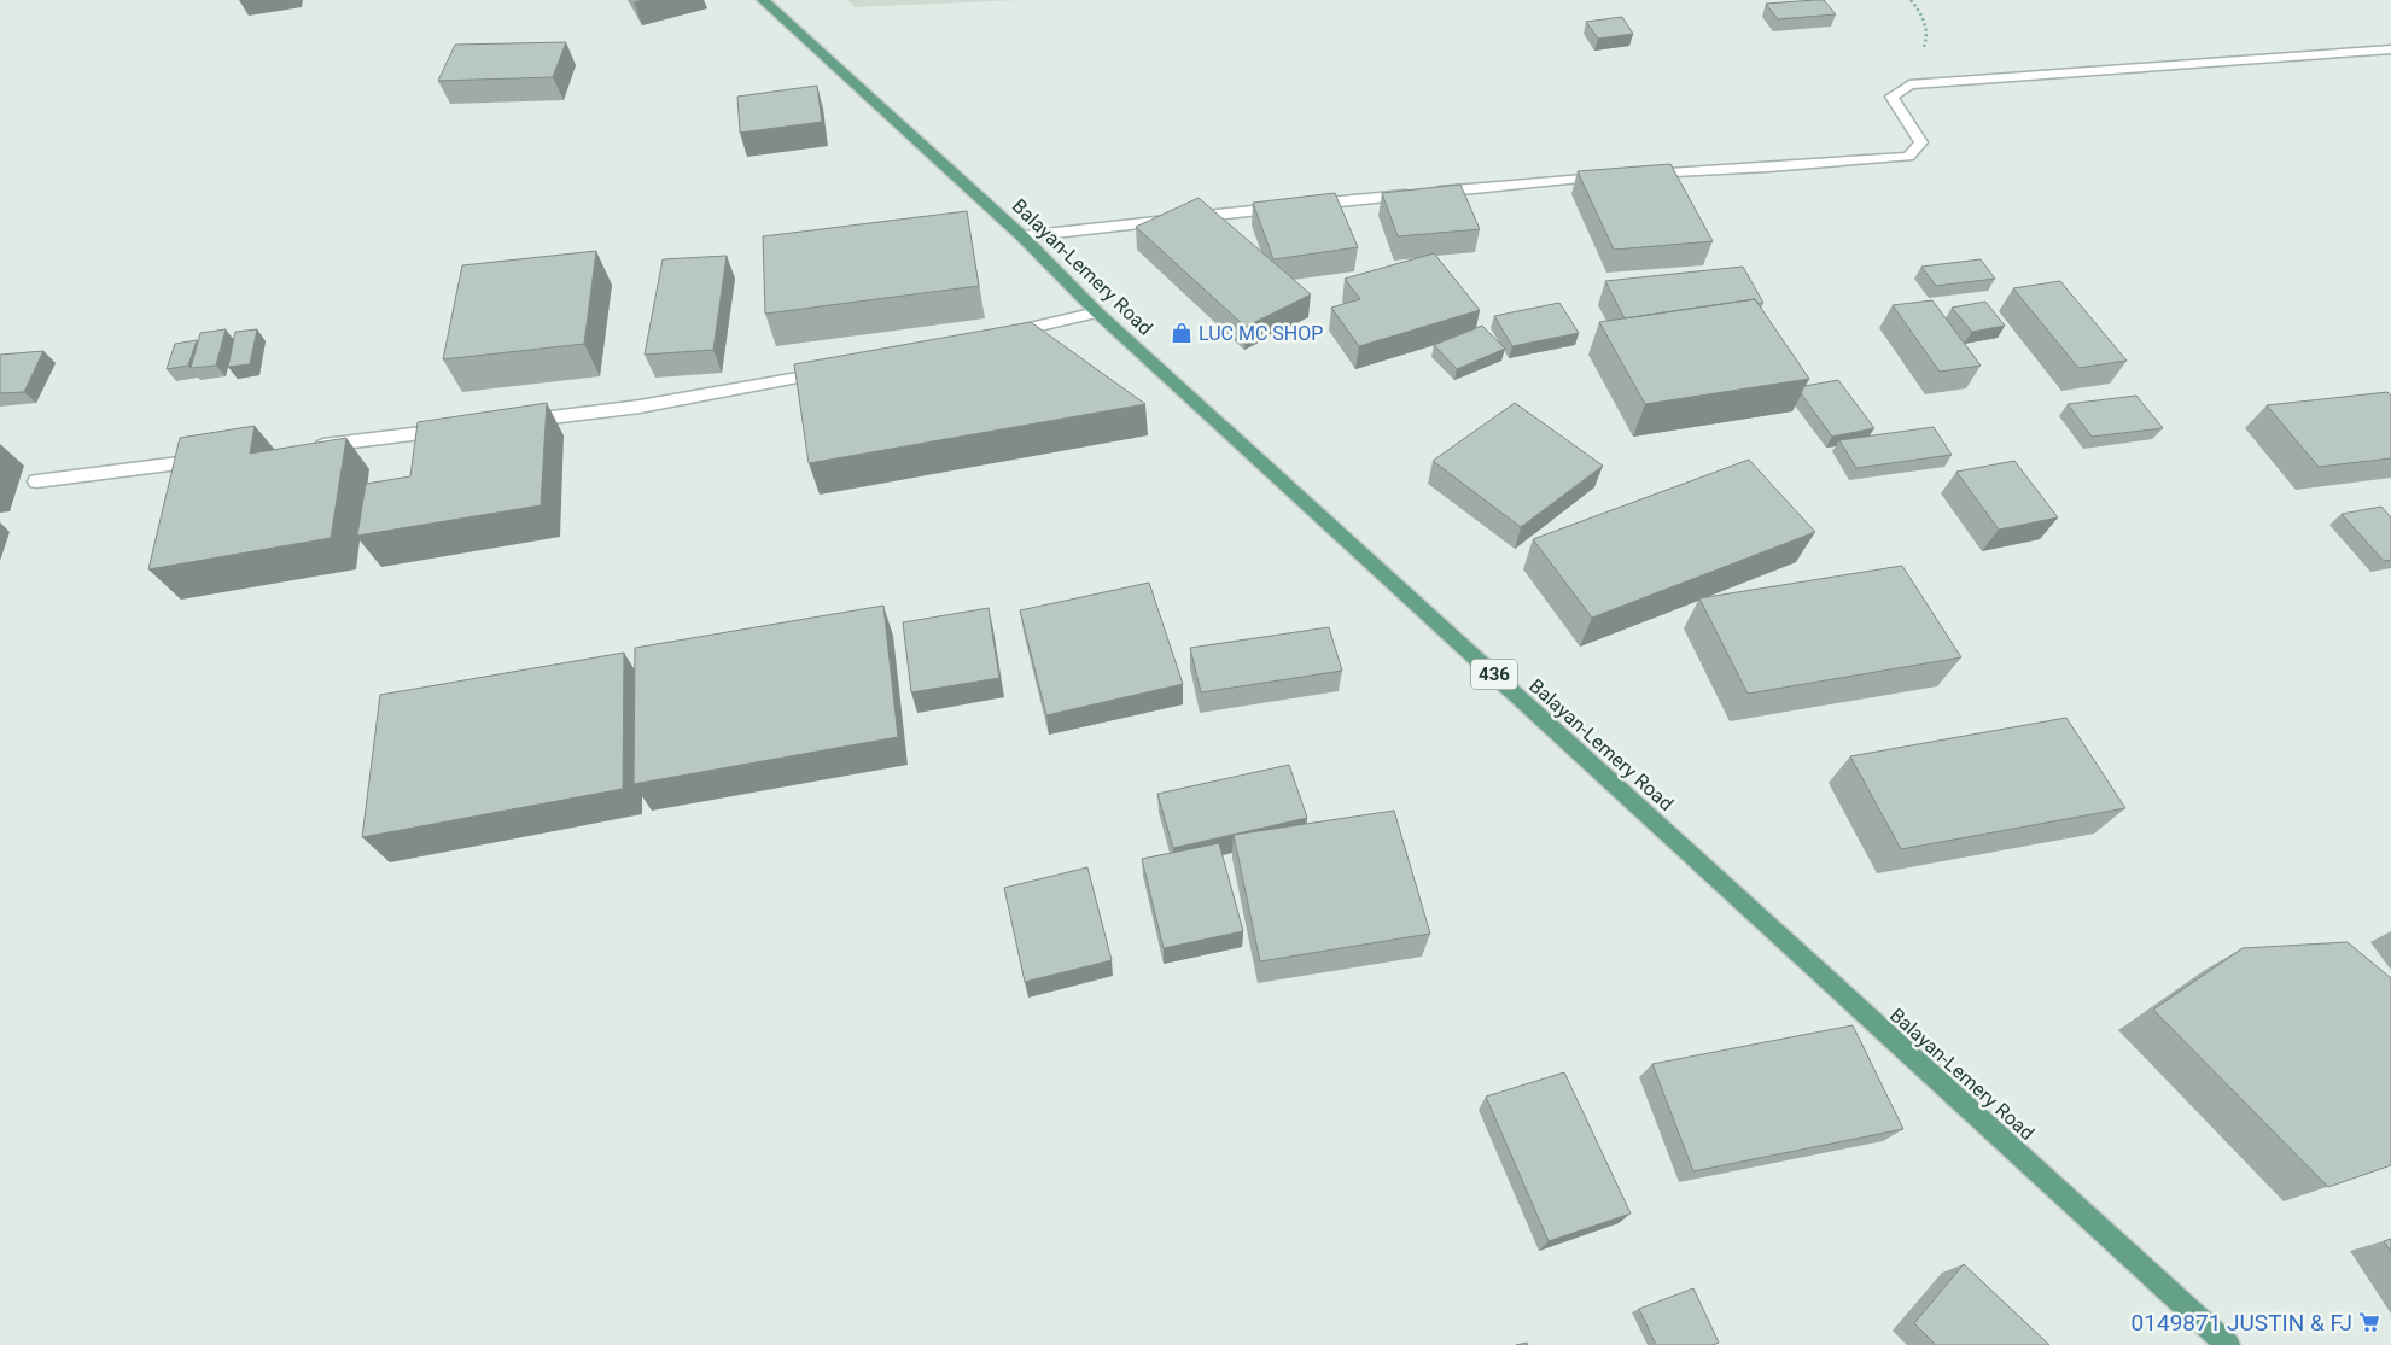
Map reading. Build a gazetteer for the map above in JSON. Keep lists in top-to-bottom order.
{
  "streets": {
    "main road": ["Balayan-Lemery Road", "436"]
  },
  "places": {
    "shop": ["LUC MC SHOP"],
    "supermarket": ["0149871 JUSTIN & FJ"]
  }
}
